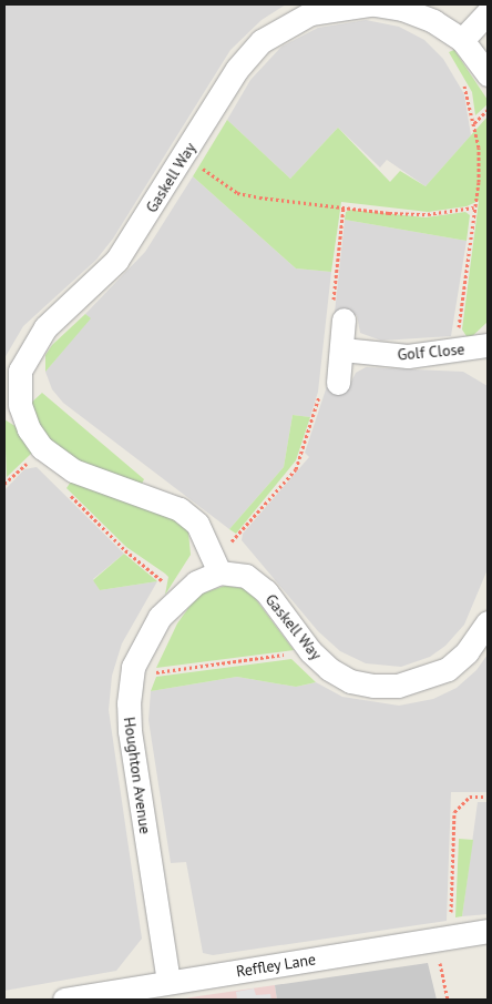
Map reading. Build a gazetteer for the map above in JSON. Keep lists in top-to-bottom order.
{
  "streets": {
    "street": [
      "Gaskell Way",
      "Golf Close",
      "Houghton Avenue",
      "Reffley Lane"
    ]
  },
  "crossings": [
    ["Gaskell Way", "Houghton Avenue"],
    ["Houghton Avenue", "Reffley Lane"]
  ]
}
